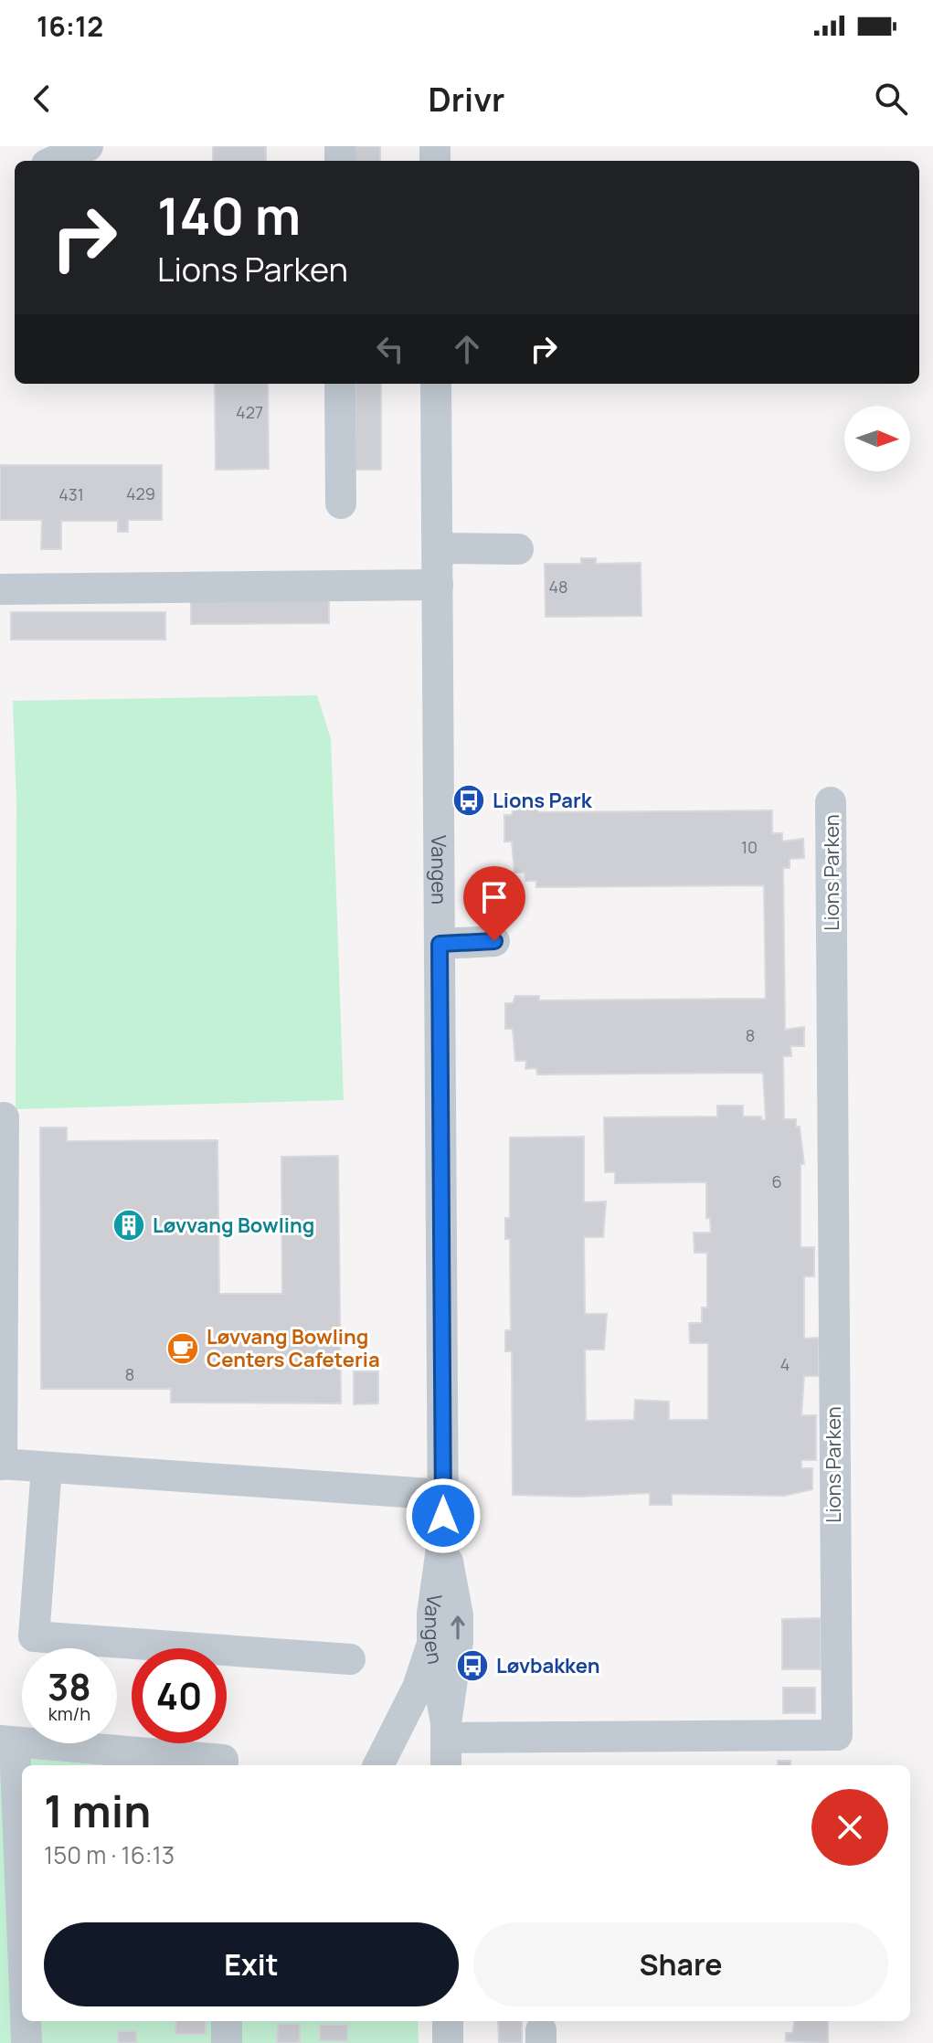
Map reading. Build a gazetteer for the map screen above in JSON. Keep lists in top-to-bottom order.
{
  "streets": {
    "street": ["Vangen", "Lions Parken"]
  },
  "crossings": [
    ["Vangen", "Lions Parken"]
  ],
  "places": {
    "bus stop": ["Lions Park", "Løvbakken"],
    "building": ["Løvvang Bowling"],
    "cafe": ["Løvvang Bowling Centers Cafeteria"]
  },
  "house_numbers": [
    "427",
    "429",
    "431",
    "48",
    "10",
    "8",
    "6",
    "4",
    "8"
  ],
  "north": "right",
  "page": {
    "status": "16:12",
    "header": "Drivr",
    "turn": ["140 m", "Lions Parken"],
    "speed": "38 km/h",
    "limit": "40",
    "heading": ["1 min", "150 m · 16:13"],
    "buttons": ["Exit", "Share"]
  }
}
